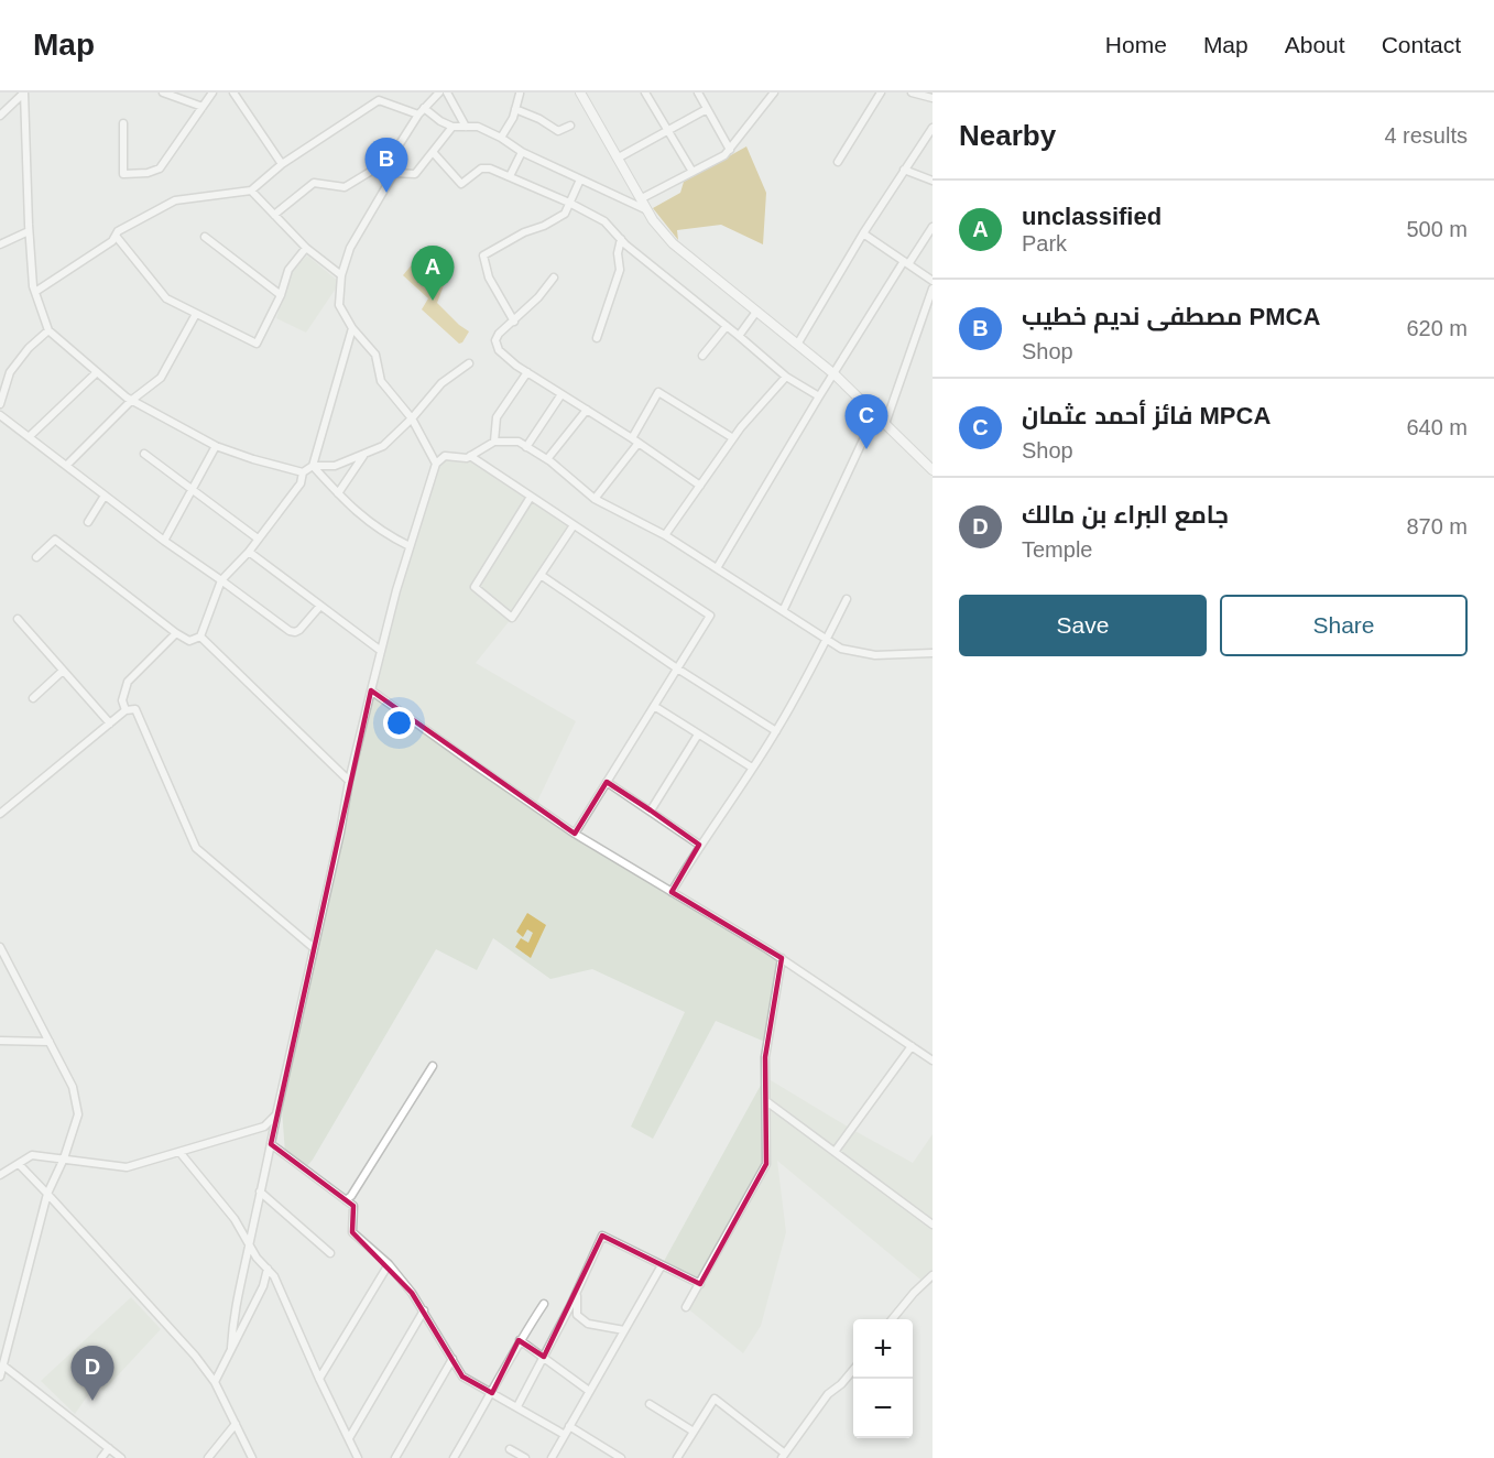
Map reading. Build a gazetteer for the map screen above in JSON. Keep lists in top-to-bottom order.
{
  "page": {
    "header": "Map",
    "nav": [
      "Home",
      "Map",
      "About",
      "Contact"
    ],
    "heading": ["Nearby", "4 results"],
    "pins": [
      "B",
      "A",
      "C",
      "D"
    ],
    "list": [
      {
        "mark": "A",
        "name": "unclassified",
        "note": "Park",
        "value": "500 m"
      },
      {
        "mark": "B",
        "name": "مصطفى نديم خطيب PMCA",
        "note": "Shop",
        "value": "620 m"
      },
      {
        "mark": "C",
        "name": "فائز أحمد عثمان MPCA",
        "note": "Shop",
        "value": "640 m"
      },
      {
        "mark": "D",
        "name": "جامع البراء بن مالك",
        "note": "Temple",
        "value": "870 m"
      }
    ],
    "buttons": ["Save", "Share"],
    "map_buttons": ["+", "−"]
  }
}
